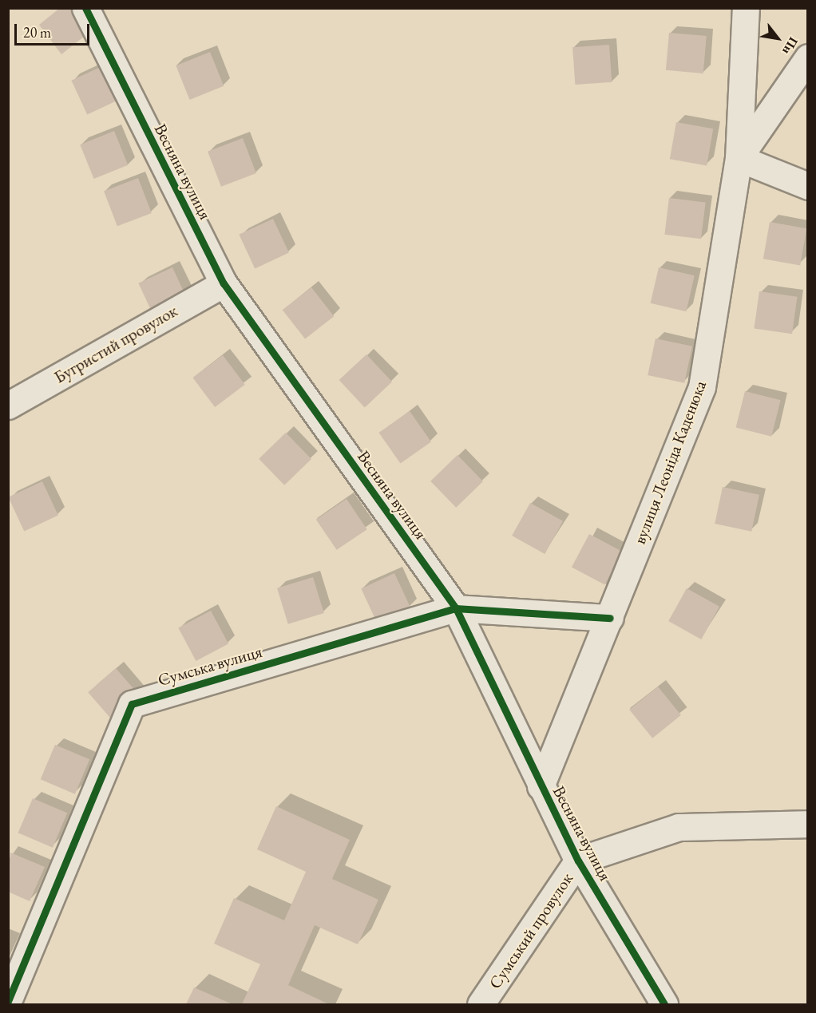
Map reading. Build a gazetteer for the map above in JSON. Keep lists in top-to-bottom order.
{
  "streets": {
    "street": [
      "Весняна вулиця",
      "Бугристий провулок",
      "вулиця Леоніда Каденюка",
      "Сумська вулиця",
      "Сумський провулок"
    ]
  },
  "crossings": [
    ["Весняна вулиця", "Бугристий провулок"],
    ["Весняна вулиця", "вулиця Леоніда Каденюка"],
    ["Весняна вулиця", "Сумська вулиця"],
    ["Весняна вулиця", "Сумський провулок"],
    ["вулиця Леоніда Каденюка", "Сумська вулиця"]
  ],
  "scale_bar": "20 m",
  "north": "bottom right"
}
